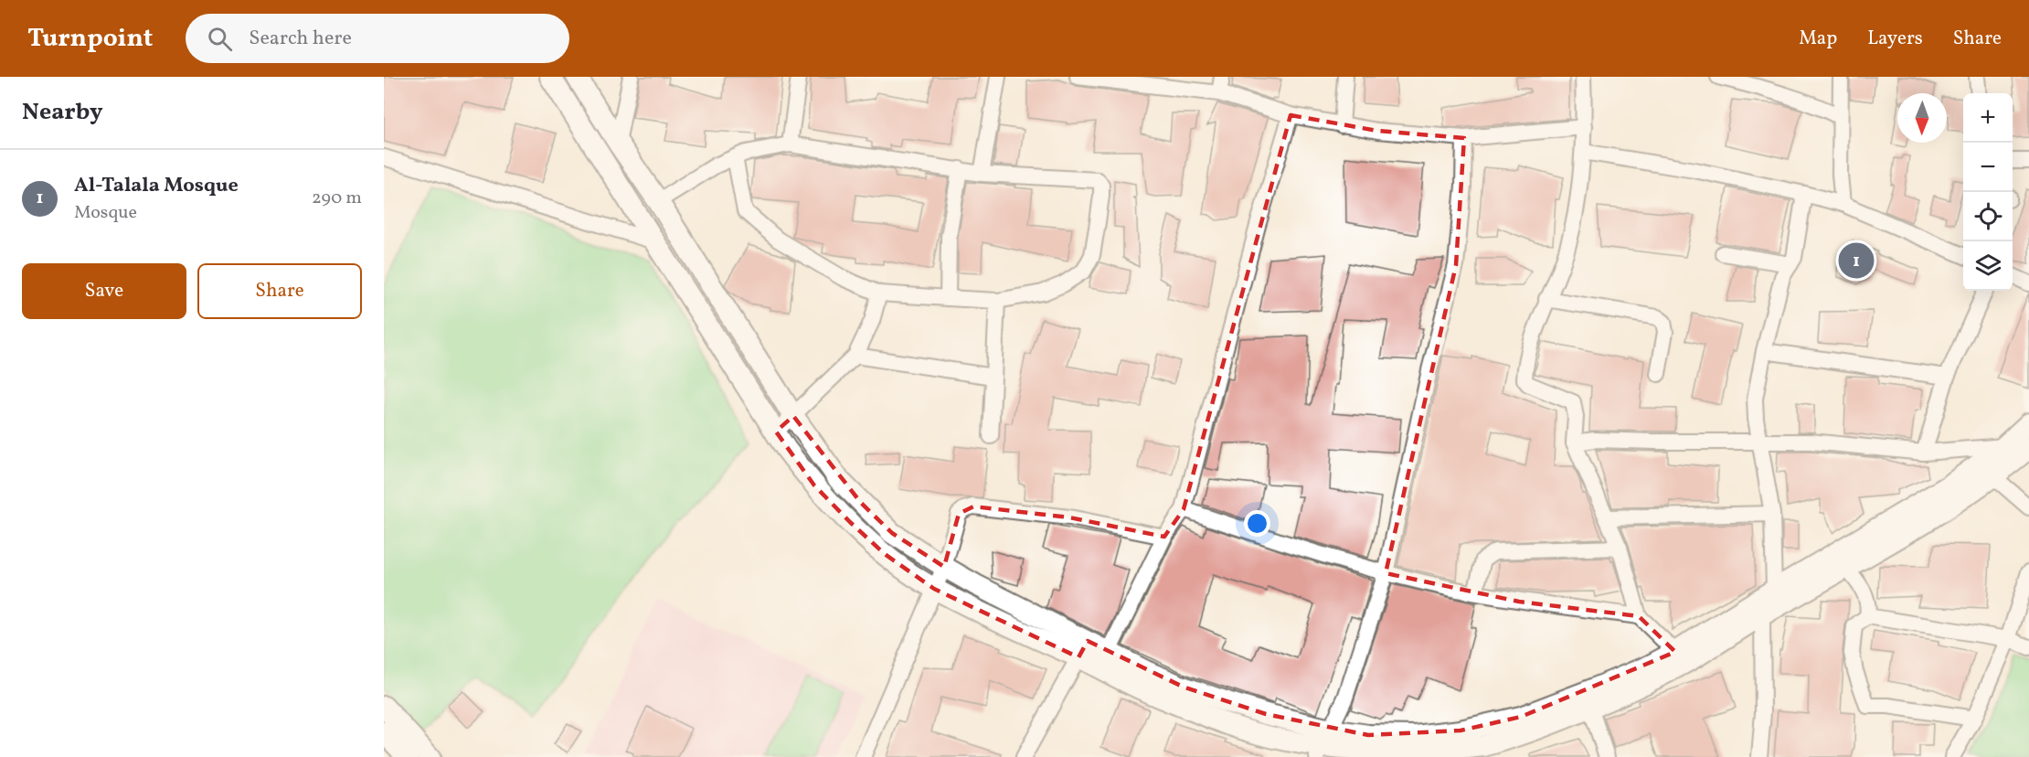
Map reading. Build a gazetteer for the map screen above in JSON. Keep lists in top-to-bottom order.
{
  "north": "bottom",
  "page": {
    "header": "Turnpoint",
    "search": "Search here",
    "nav": ["Map", "Layers", "Share"],
    "heading": "Nearby",
    "map_buttons": ["+", "−"],
    "list": [
      {
        "mark": "1",
        "name": "Al-Talala Mosque",
        "note": "Mosque",
        "value": "290 m"
      }
    ],
    "pins": "1",
    "buttons": ["Save", "Share"]
  }
}
